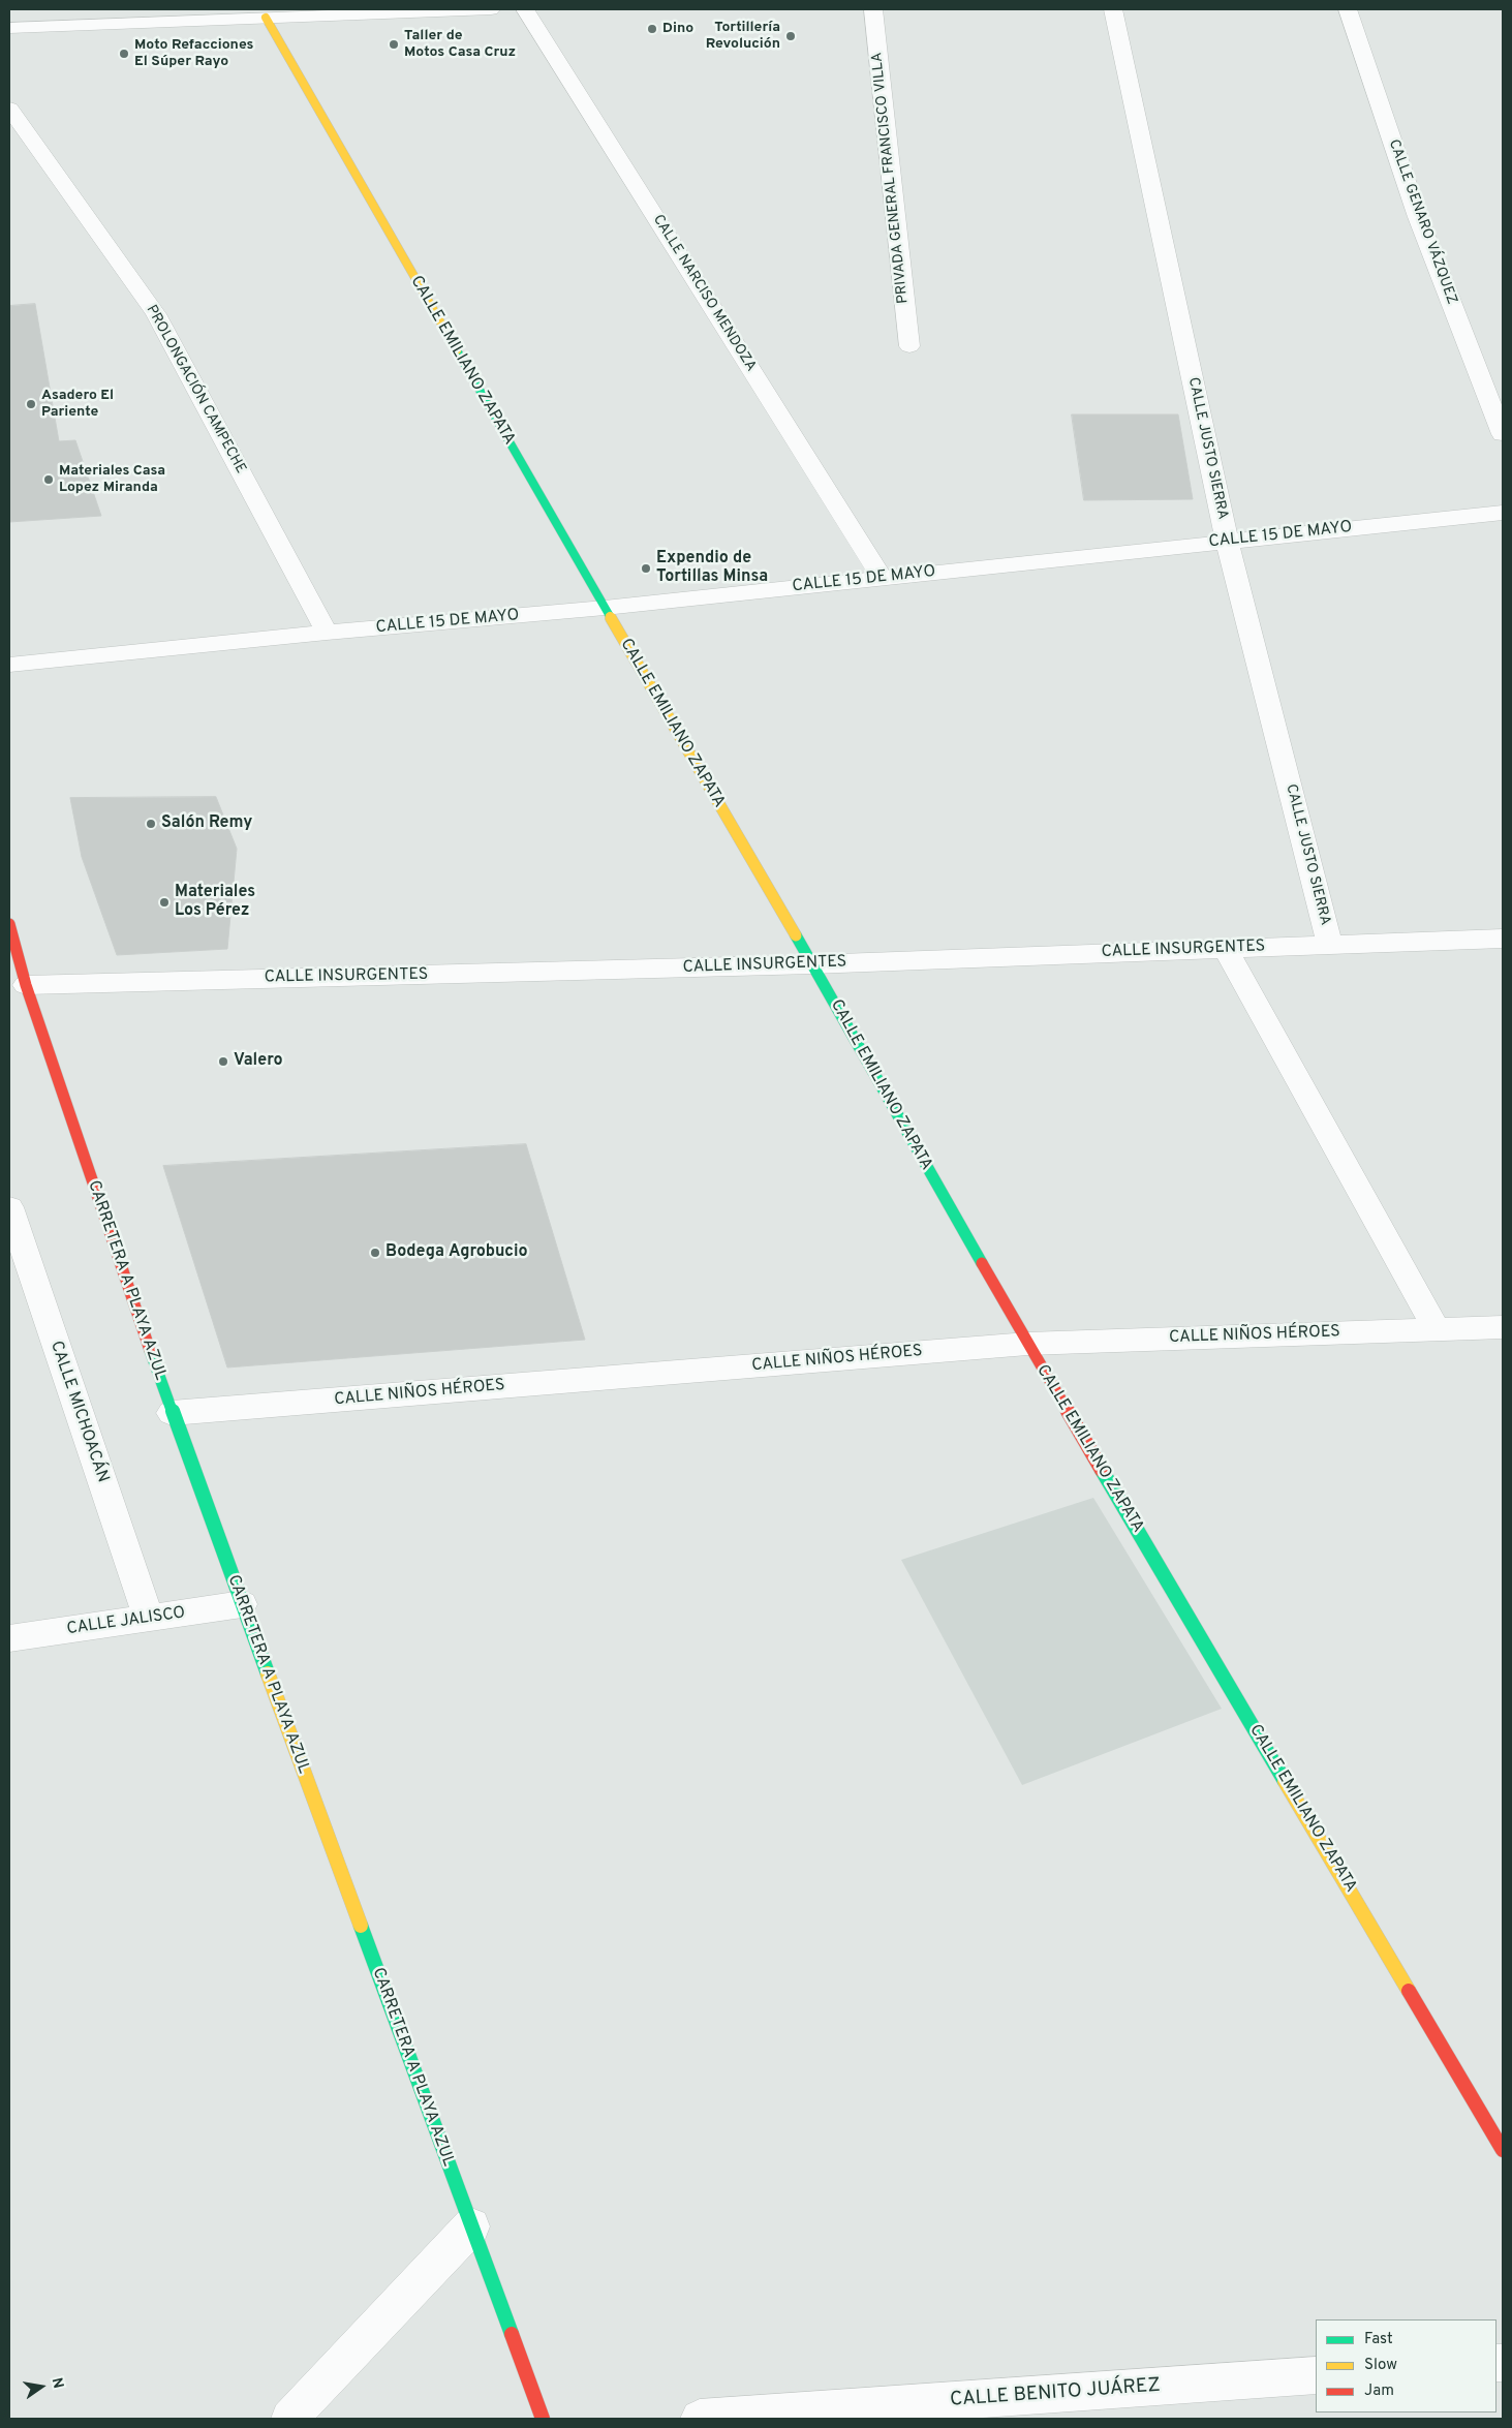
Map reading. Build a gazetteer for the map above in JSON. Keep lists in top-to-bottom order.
{
  "streets": {
    "street": [
      "PRIVADA GENERAL FRANCISCO VILLA",
      "CALLE GENARO VÁZQUEZ",
      "CALLE NARCISO MENDOZA",
      "CALLE EMILIANO ZAPATA",
      "PROLONGACIÓN CAMPECHE",
      "CALLE JUSTO SIERRA",
      "CALLE 15 DE MAYO",
      "CALLE INSURGENTES",
      "CARRETERA A PLAYA AZUL",
      "CALLE NIÑOS HÉROES",
      "CALLE MICHOACÁN",
      "CALLE JALISCO",
      "CALLE BENITO JUÁREZ"
    ]
  },
  "crossings": [
    ["CALLE NARCISO MENDOZA", "CALLE 15 DE MAYO"],
    ["CALLE EMILIANO ZAPATA", "CALLE 15 DE MAYO"],
    ["CALLE EMILIANO ZAPATA", "CALLE INSURGENTES"],
    ["CALLE EMILIANO ZAPATA", "CALLE NIÑOS HÉROES"],
    ["PROLONGACIÓN CAMPECHE", "CALLE 15 DE MAYO"],
    ["CALLE JUSTO SIERRA", "CALLE 15 DE MAYO"],
    ["CALLE JUSTO SIERRA", "CALLE INSURGENTES"],
    ["CALLE INSURGENTES", "CARRETERA A PLAYA AZUL"],
    ["CARRETERA A PLAYA AZUL", "CALLE NIÑOS HÉROES"],
    ["CARRETERA A PLAYA AZUL", "CALLE JALISCO"],
    ["CALLE MICHOACÁN", "CALLE JALISCO"]
  ],
  "places": [
    "Dino",
    "Tortillería Revolución",
    "Taller de Motos Casa Cruz",
    "Moto Refacciones El Súper Rayo",
    "Asadero El Pariente",
    "Materiales Casa Lopez Miranda",
    "Expendio de Tortillas Minsa",
    "Salón Remy",
    "Materiales Los Pérez",
    "Valero",
    "Bodega Agrobucio"
  ],
  "legend": ["Fast", "Slow", "Jam"],
  "north": "right"
}
